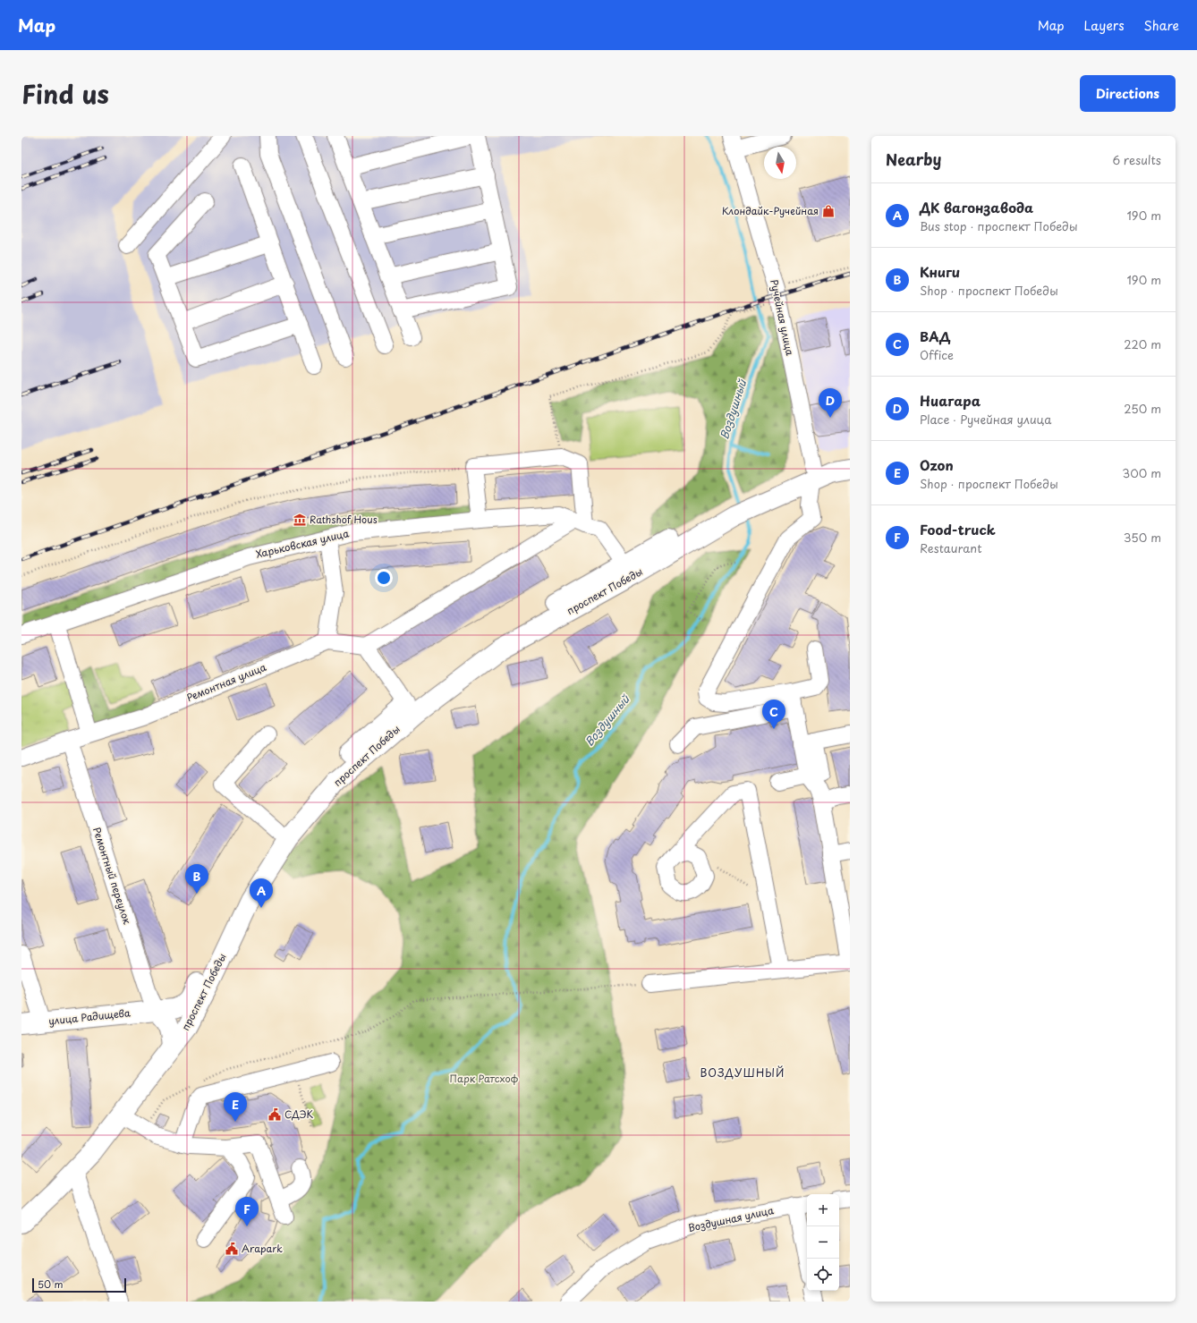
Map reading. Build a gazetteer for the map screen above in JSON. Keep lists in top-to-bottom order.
{
  "streets": {
    "main road": ["проспект Победы", "улица Радищева"],
    "street": [
      "Ручейная улица",
      "Харьковская улица",
      "Ремонтная улица",
      "Ремонтный переулок",
      "Воздушная улица"
    ]
  },
  "crossings": [
    ["Ручейная улица", "проспект Победы"],
    ["Харьковская улица", "проспект Победы"],
    ["проспект Победы", "улица Радищева"],
    ["Ремонтная улица", "Ремонтный переулок"],
    ["Ремонтный переулок", "улица Радищева"]
  ],
  "districts": ["ВОЗДУШНЫЙ"],
  "water": ["Воздушный"],
  "parks": ["Парк Ратсхоф"],
  "places": {
    "shop": ["Клондайк-Ручейная"],
    "museum": ["Rathshof Hous"],
    "public building": ["СДЭК", "Arapark"]
  },
  "scale_bar": "50 m",
  "north": "bottom",
  "page": {
    "header": "Map",
    "nav": ["Map", "Layers", "Share"],
    "title": "Find us",
    "buttons": "Directions",
    "heading": ["Nearby", "6 results"],
    "list": [
      {
        "mark": "A",
        "name": "ДК вагонзавода",
        "note": "Bus stop · проспект Победы",
        "value": "190 m"
      },
      {
        "mark": "B",
        "name": "Книги",
        "note": "Shop · проспект Победы",
        "value": "190 m"
      },
      {
        "mark": "C",
        "name": "ВАД",
        "note": "Office",
        "value": "220 m"
      },
      {
        "mark": "D",
        "name": "Ниагара",
        "note": "Place · Ручейная улица",
        "value": "250 m"
      },
      {
        "mark": "E",
        "name": "Ozon",
        "note": "Shop · проспект Победы",
        "value": "300 m"
      },
      {
        "mark": "F",
        "name": "Food-truck",
        "note": "Restaurant",
        "value": "350 m"
      }
    ],
    "pins": [
      "D",
      "C",
      "B",
      "A",
      "E",
      "F"
    ],
    "map_buttons": ["+", "−"],
    "scale": "50 m"
  }
}
